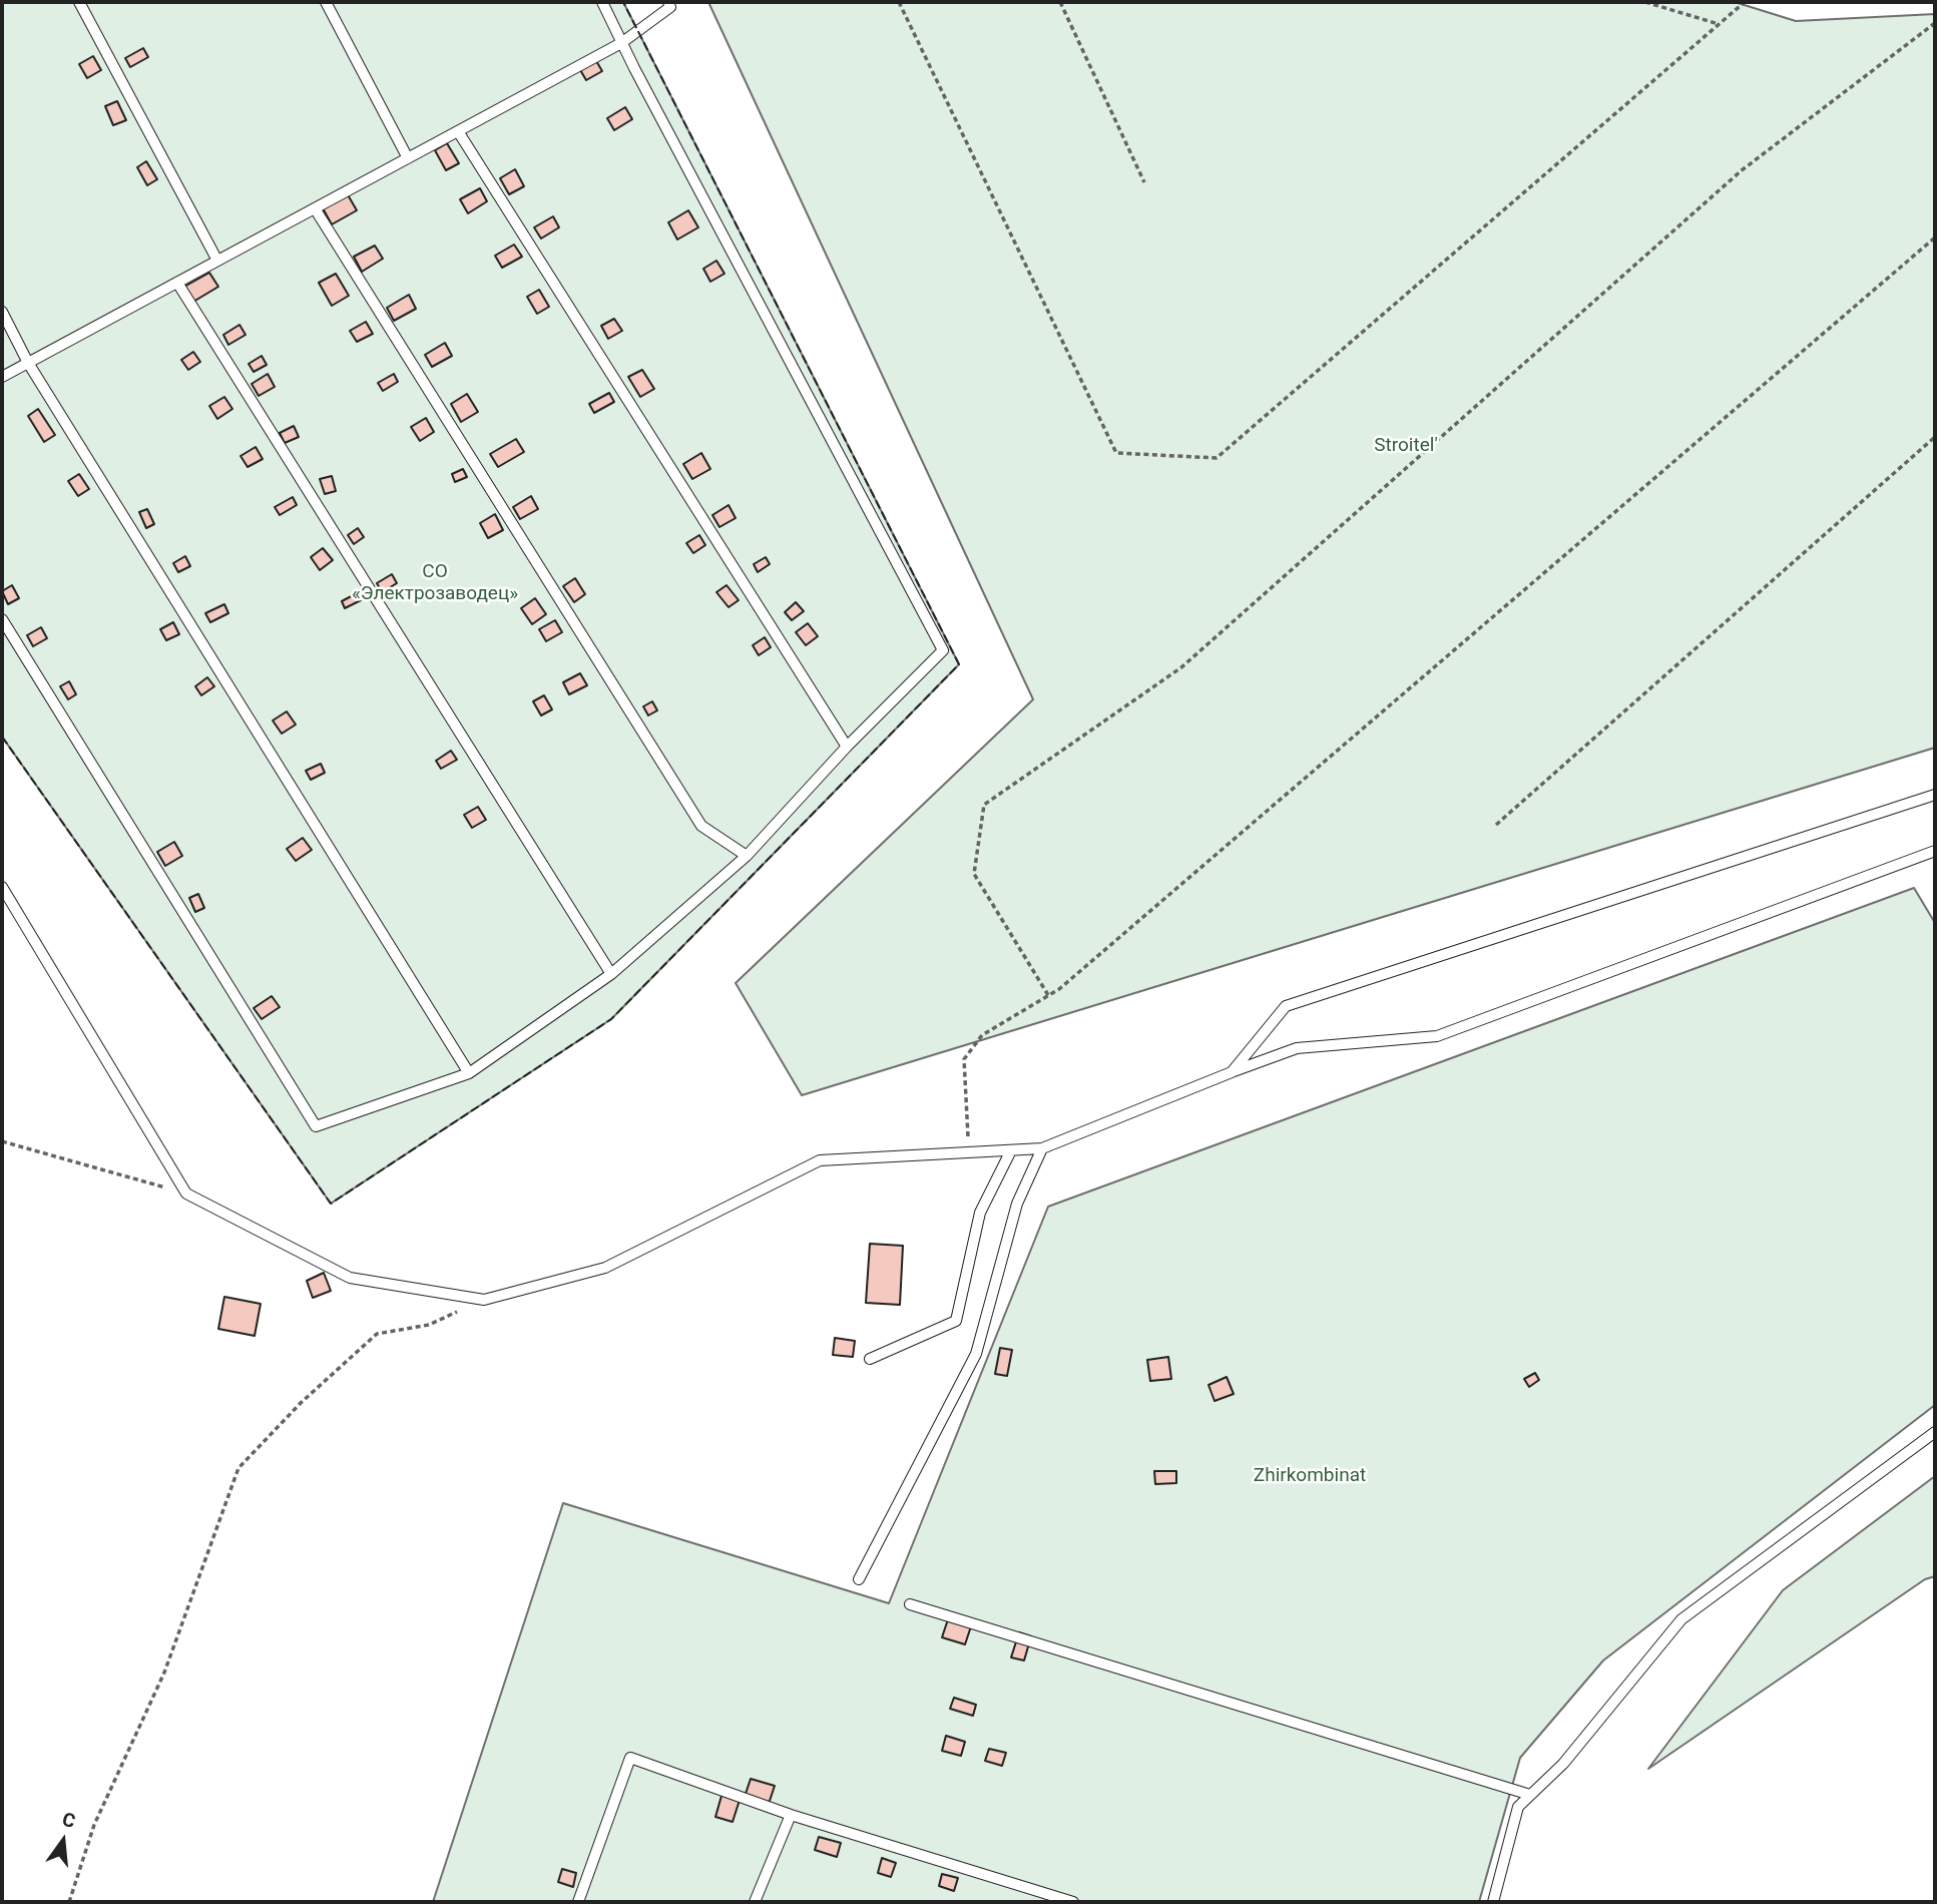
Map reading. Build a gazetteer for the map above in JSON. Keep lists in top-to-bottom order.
{
  "parks": ["Stroitel'", "СО «Электрозаводец»", "Zhirkombinat"],
  "north": "top"
}
